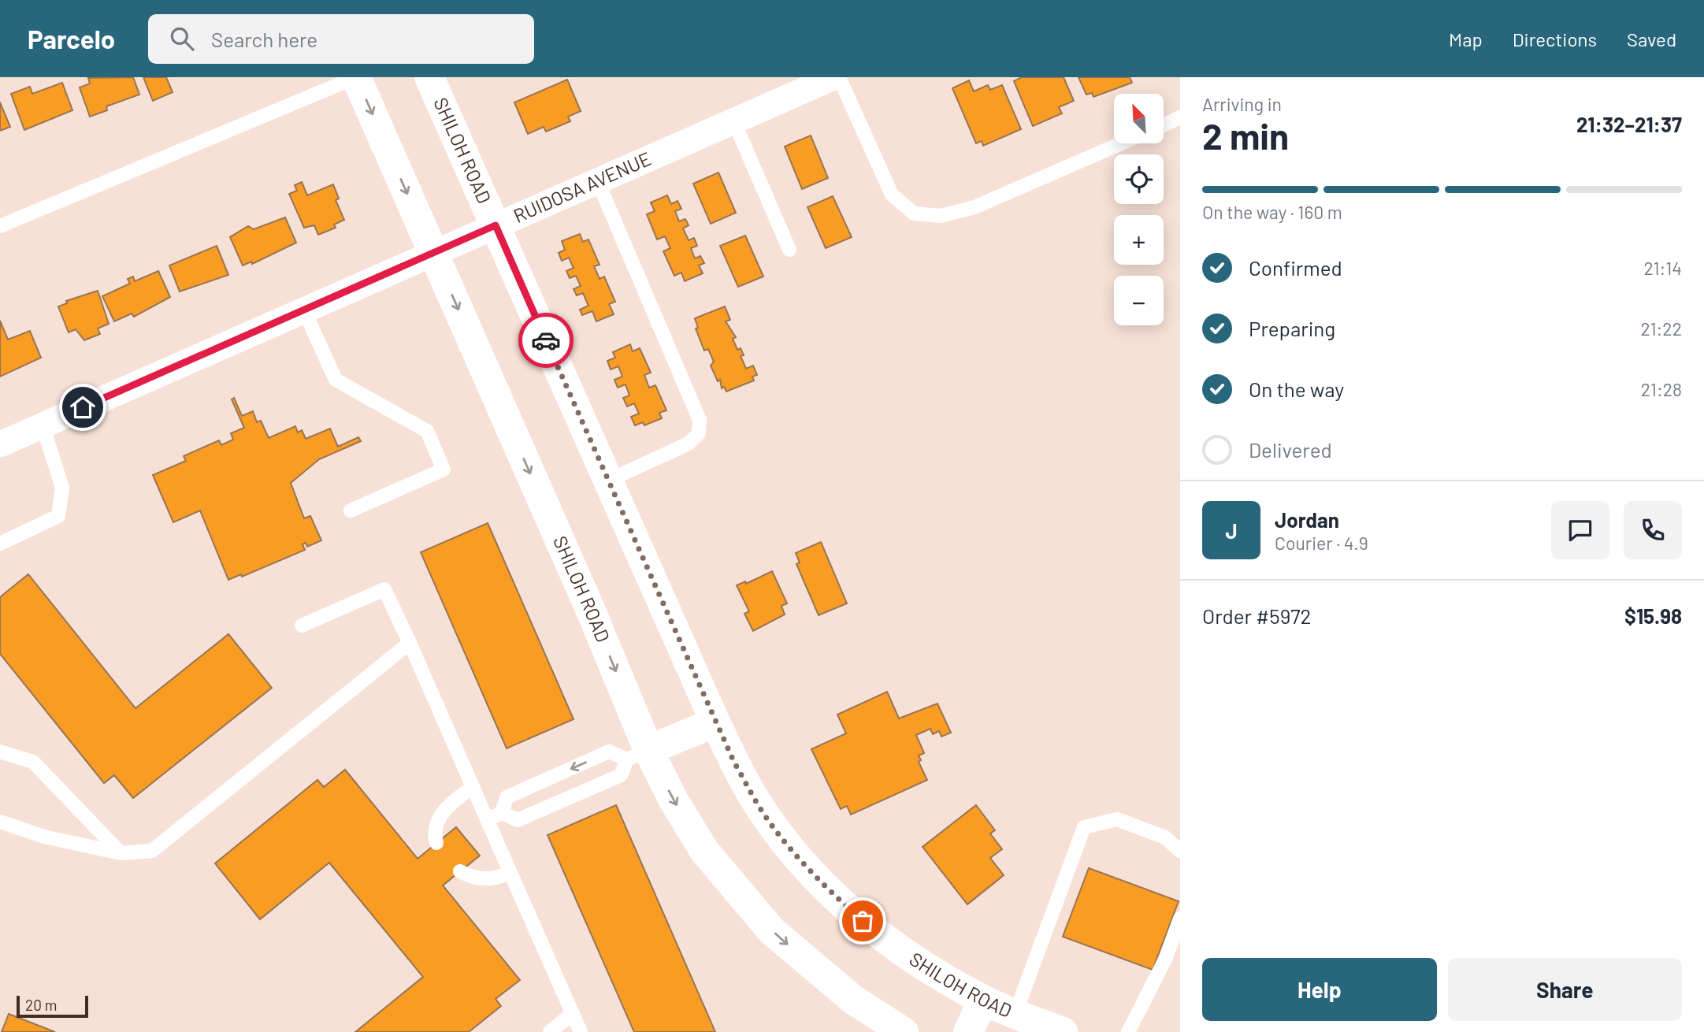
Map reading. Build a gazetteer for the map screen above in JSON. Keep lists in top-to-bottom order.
{
  "streets": {
    "main road": ["SHILOH ROAD"],
    "street": ["RUIDOSA AVENUE"]
  },
  "crossings": [
    ["SHILOH ROAD", "RUIDOSA AVENUE"]
  ],
  "scale_bar": "20 m",
  "north": "top left",
  "page": {
    "header": "Parcelo",
    "search": "Search here",
    "nav": ["Map", "Directions", "Saved"],
    "heading": ["2 min", "Arriving in", "21:32–21:37"],
    "panel": [
      "Jordan",
      "Courier · 4.9",
      "Order #5972",
      "$15.98"
    ],
    "map_buttons": ["+", "−"],
    "bar": "On the way · 160 m",
    "list": [
      ["Confirmed", "21:14"],
      ["Preparing", "21:22"],
      ["On the way", "21:28"],
      "Delivered"
    ],
    "round": "J",
    "buttons": ["Help", "Share"],
    "scale": "20 m"
  }
}
